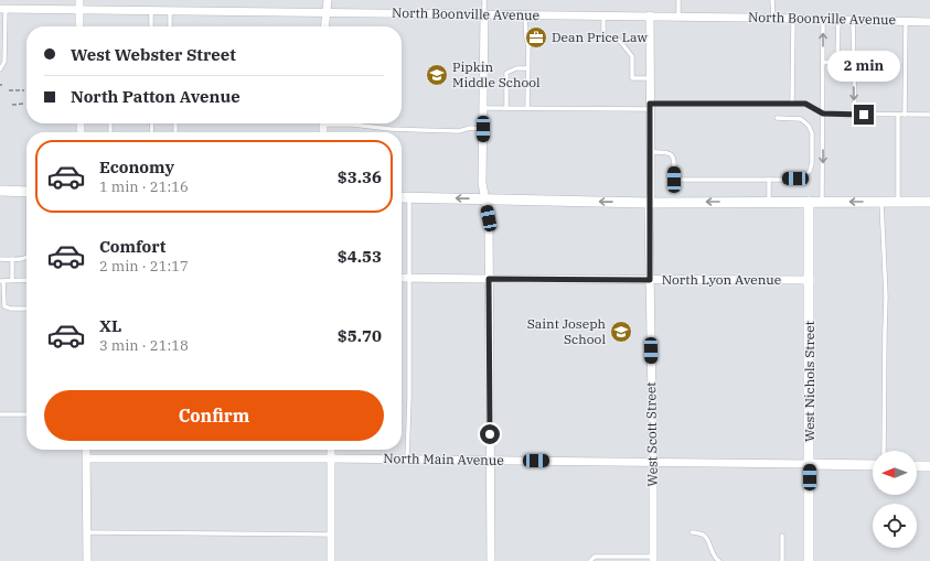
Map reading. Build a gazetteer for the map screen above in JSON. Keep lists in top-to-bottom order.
{
  "streets": {
    "main road": ["West Nichols Street", "North Main Avenue"],
    "street": ["North Boonville Avenue", "North Lyon Avenue", "West Scott Street"]
  },
  "crossings": [
    ["North Boonville Avenue", "West Scott Street"],
    ["North Lyon Avenue", "West Nichols Street"],
    ["North Lyon Avenue", "West Scott Street"],
    ["West Nichols Street", "North Main Avenue"],
    ["West Scott Street", "North Main Avenue"]
  ],
  "places": {
    "office": ["Dean Price Law"],
    "school or university": ["Pipkin Middle School", "Saint Joseph School"]
  },
  "north": "left",
  "page": {
    "banner": ["West Webster Street", "North Patton Avenue"],
    "bubble": "2 min",
    "list": [
      {
        "name": "Economy",
        "note": "1 min · 21:16",
        "value": "$3.36"
      },
      {
        "name": "Comfort",
        "note": "2 min · 21:17",
        "value": "$4.53"
      },
      {
        "name": "XL",
        "note": "3 min · 21:18",
        "value": "$5.70"
      }
    ],
    "buttons": "Confirm"
  }
}
